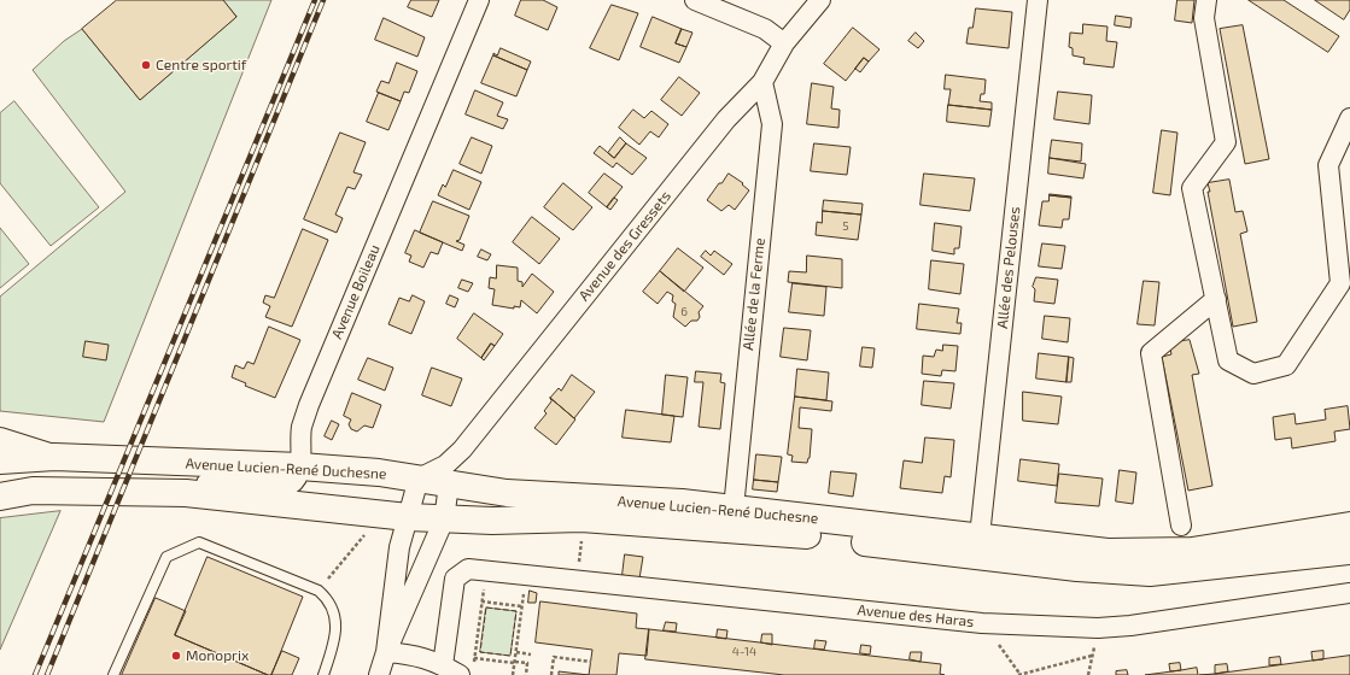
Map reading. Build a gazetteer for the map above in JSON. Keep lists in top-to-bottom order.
{
  "streets": {
    "main road": ["Avenue Lucien-René Duchesne"],
    "street": [
      "Avenue des Gressets",
      "Allée des Pelouses",
      "Avenue Boileau",
      "Allée de la Ferme",
      "Avenue des Haras"
    ]
  },
  "crossings": [
    ["Avenue des Gressets", "Allée de la Ferme"],
    ["Avenue des Gressets", "Avenue Lucien-René Duchesne"],
    ["Allée des Pelouses", "Avenue Lucien-René Duchesne"],
    ["Avenue Boileau", "Avenue Lucien-René Duchesne"],
    ["Allée de la Ferme", "Avenue Lucien-René Duchesne"]
  ],
  "places": ["Centre sportif", "Monoprix"],
  "house_numbers": ["5", "6", "4-14"]
}
